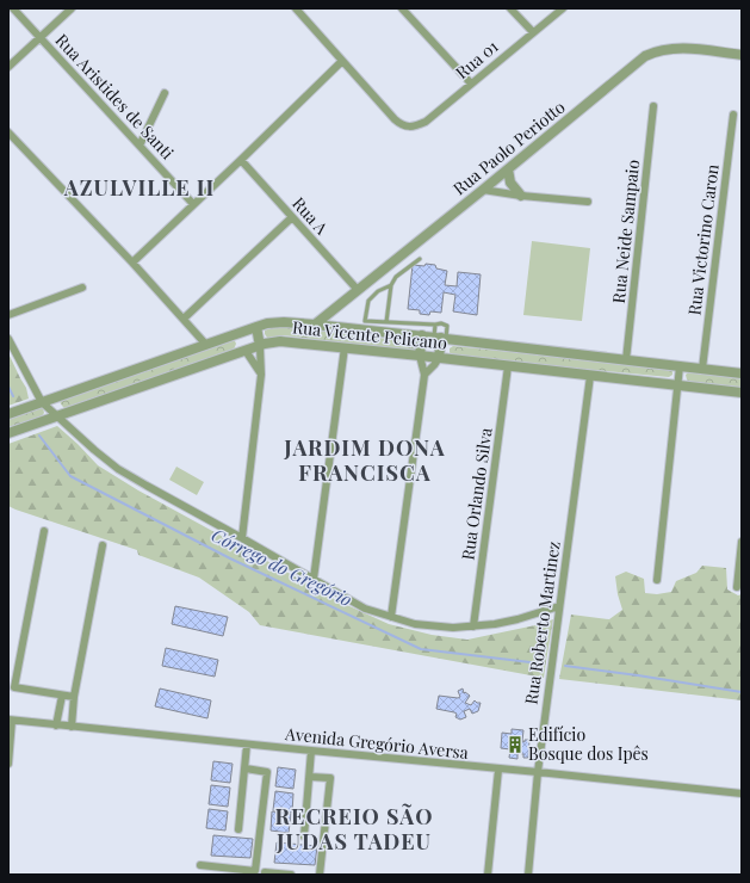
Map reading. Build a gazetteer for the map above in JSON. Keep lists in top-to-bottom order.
{
  "streets": {
    "street": [
      "Rua 01",
      "Rua Aristides de Santi",
      "Rua Paolo Periotto",
      "Rua A",
      "Rua Neide Sampaio",
      "Rua Victorino Caron",
      "Rua Vicente Pelicano",
      "Rua Orlando Silva",
      "Rua Roberto Martinez",
      "Avenida Gregório Aversa"
    ]
  },
  "crossings": [
    ["Rua Paolo Periotto", "Rua A"],
    ["Rua Paolo Periotto", "Rua Vicente Pelicano"],
    ["Rua Neide Sampaio", "Rua Vicente Pelicano"],
    ["Rua Victorino Caron", "Rua Vicente Pelicano"],
    ["Rua Vicente Pelicano", "Rua Orlando Silva"],
    ["Rua Vicente Pelicano", "Rua Roberto Martinez"],
    ["Rua Roberto Martinez", "Avenida Gregório Aversa"]
  ],
  "districts": ["AZULVILLE II", "JARDIM DONA FRANCISCA", "RECREIO SÃO JUDAS TADEU"],
  "water": ["Córrego do Gregório"],
  "places": {
    "building": ["Edifício Bosque dos Ipês"]
  }
}
